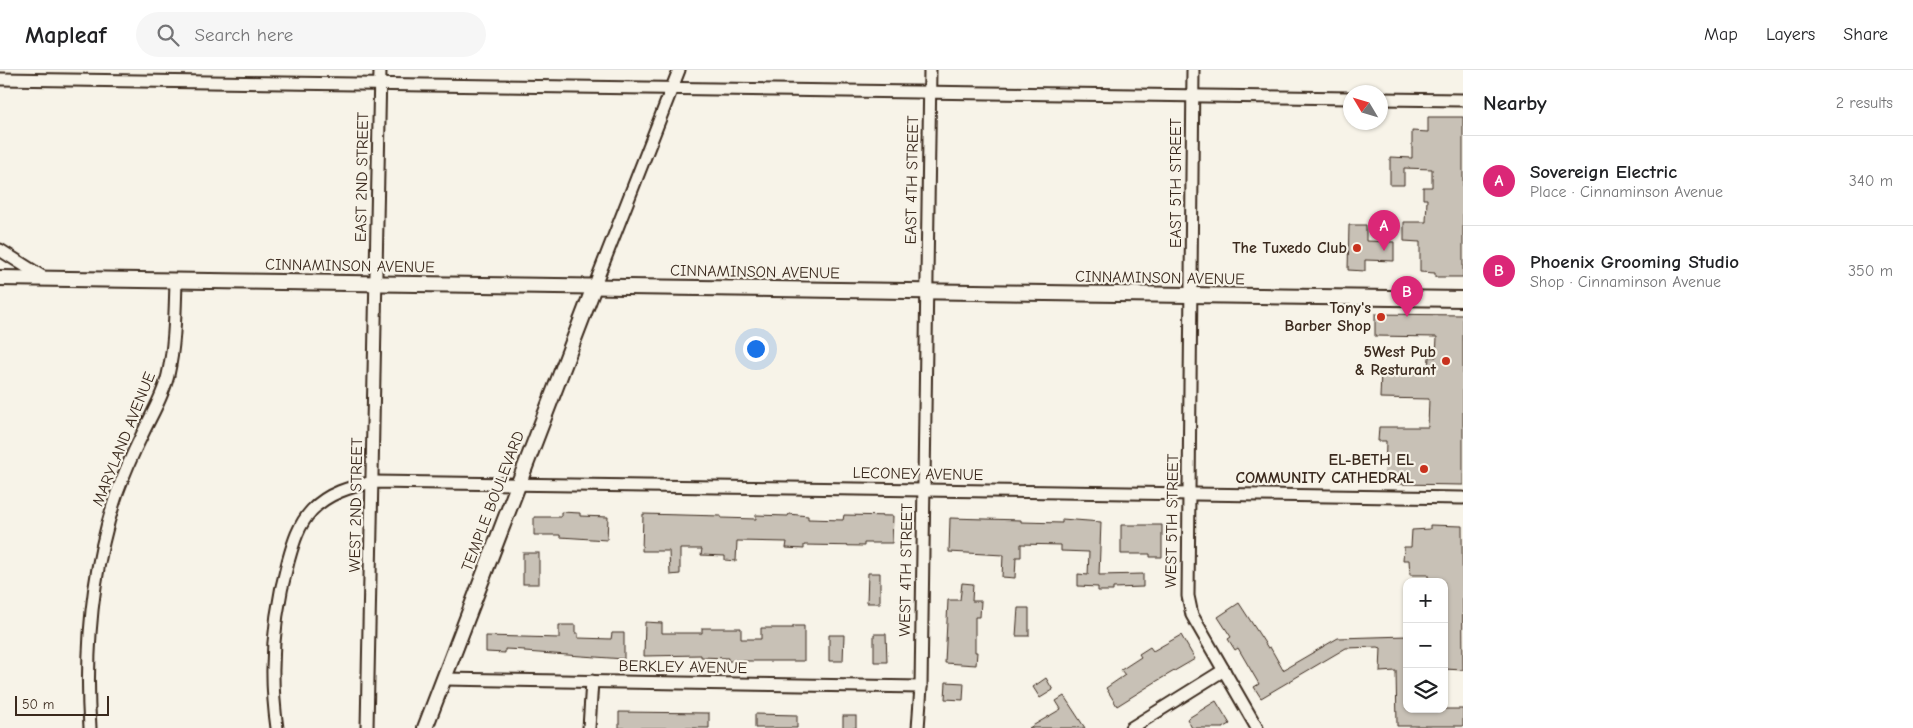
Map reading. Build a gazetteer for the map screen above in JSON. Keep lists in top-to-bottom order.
{
  "streets": {
    "street": [
      "EAST 2ND STREET",
      "EAST 4TH STREET",
      "EAST 5TH STREET",
      "CINNAMINSON AVENUE",
      "MARYLAND AVENUE",
      "LECONEY AVENUE",
      "TEMPLE BOULEVARD",
      "WEST 2ND STREET",
      "WEST 5TH STREET",
      "WEST 4TH STREET",
      "BERKLEY AVENUE"
    ]
  },
  "crossings": [
    ["EAST 2ND STREET", "CINNAMINSON AVENUE"],
    ["EAST 2ND STREET", "WEST 2ND STREET"],
    ["EAST 4TH STREET", "CINNAMINSON AVENUE"],
    ["EAST 4TH STREET", "WEST 4TH STREET"],
    ["EAST 5TH STREET", "CINNAMINSON AVENUE"],
    ["EAST 5TH STREET", "WEST 5TH STREET"],
    ["CINNAMINSON AVENUE", "MARYLAND AVENUE"],
    ["CINNAMINSON AVENUE", "TEMPLE BOULEVARD"],
    ["CINNAMINSON AVENUE", "WEST 2ND STREET"],
    ["CINNAMINSON AVENUE", "WEST 5TH STREET"],
    ["CINNAMINSON AVENUE", "WEST 4TH STREET"],
    ["LECONEY AVENUE", "TEMPLE BOULEVARD"],
    ["LECONEY AVENUE", "WEST 2ND STREET"],
    ["LECONEY AVENUE", "WEST 5TH STREET"],
    ["LECONEY AVENUE", "WEST 4TH STREET"],
    ["TEMPLE BOULEVARD", "BERKLEY AVENUE"],
    ["WEST 4TH STREET", "BERKLEY AVENUE"]
  ],
  "places": [
    "The Tuxedo Club",
    "Tony's Barber Shop",
    "5West Pub & Resturant",
    "EL-BETH EL COMMUNITY CATHEDRAL"
  ],
  "scale_bar": "50 m",
  "north": "top left",
  "page": {
    "header": "Mapleaf",
    "search": "Search here",
    "nav": ["Map", "Layers", "Share"],
    "heading": ["Nearby", "2 results"],
    "list": [
      {
        "mark": "A",
        "name": "Sovereign Electric",
        "note": "Place · Cinnaminson Avenue",
        "value": "340 m"
      },
      {
        "mark": "B",
        "name": "Phoenix Grooming Studio",
        "note": "Shop · Cinnaminson Avenue",
        "value": "350 m"
      }
    ],
    "pins": ["A", "B"],
    "map_buttons": ["+", "−"],
    "scale": "50 m"
  }
}
